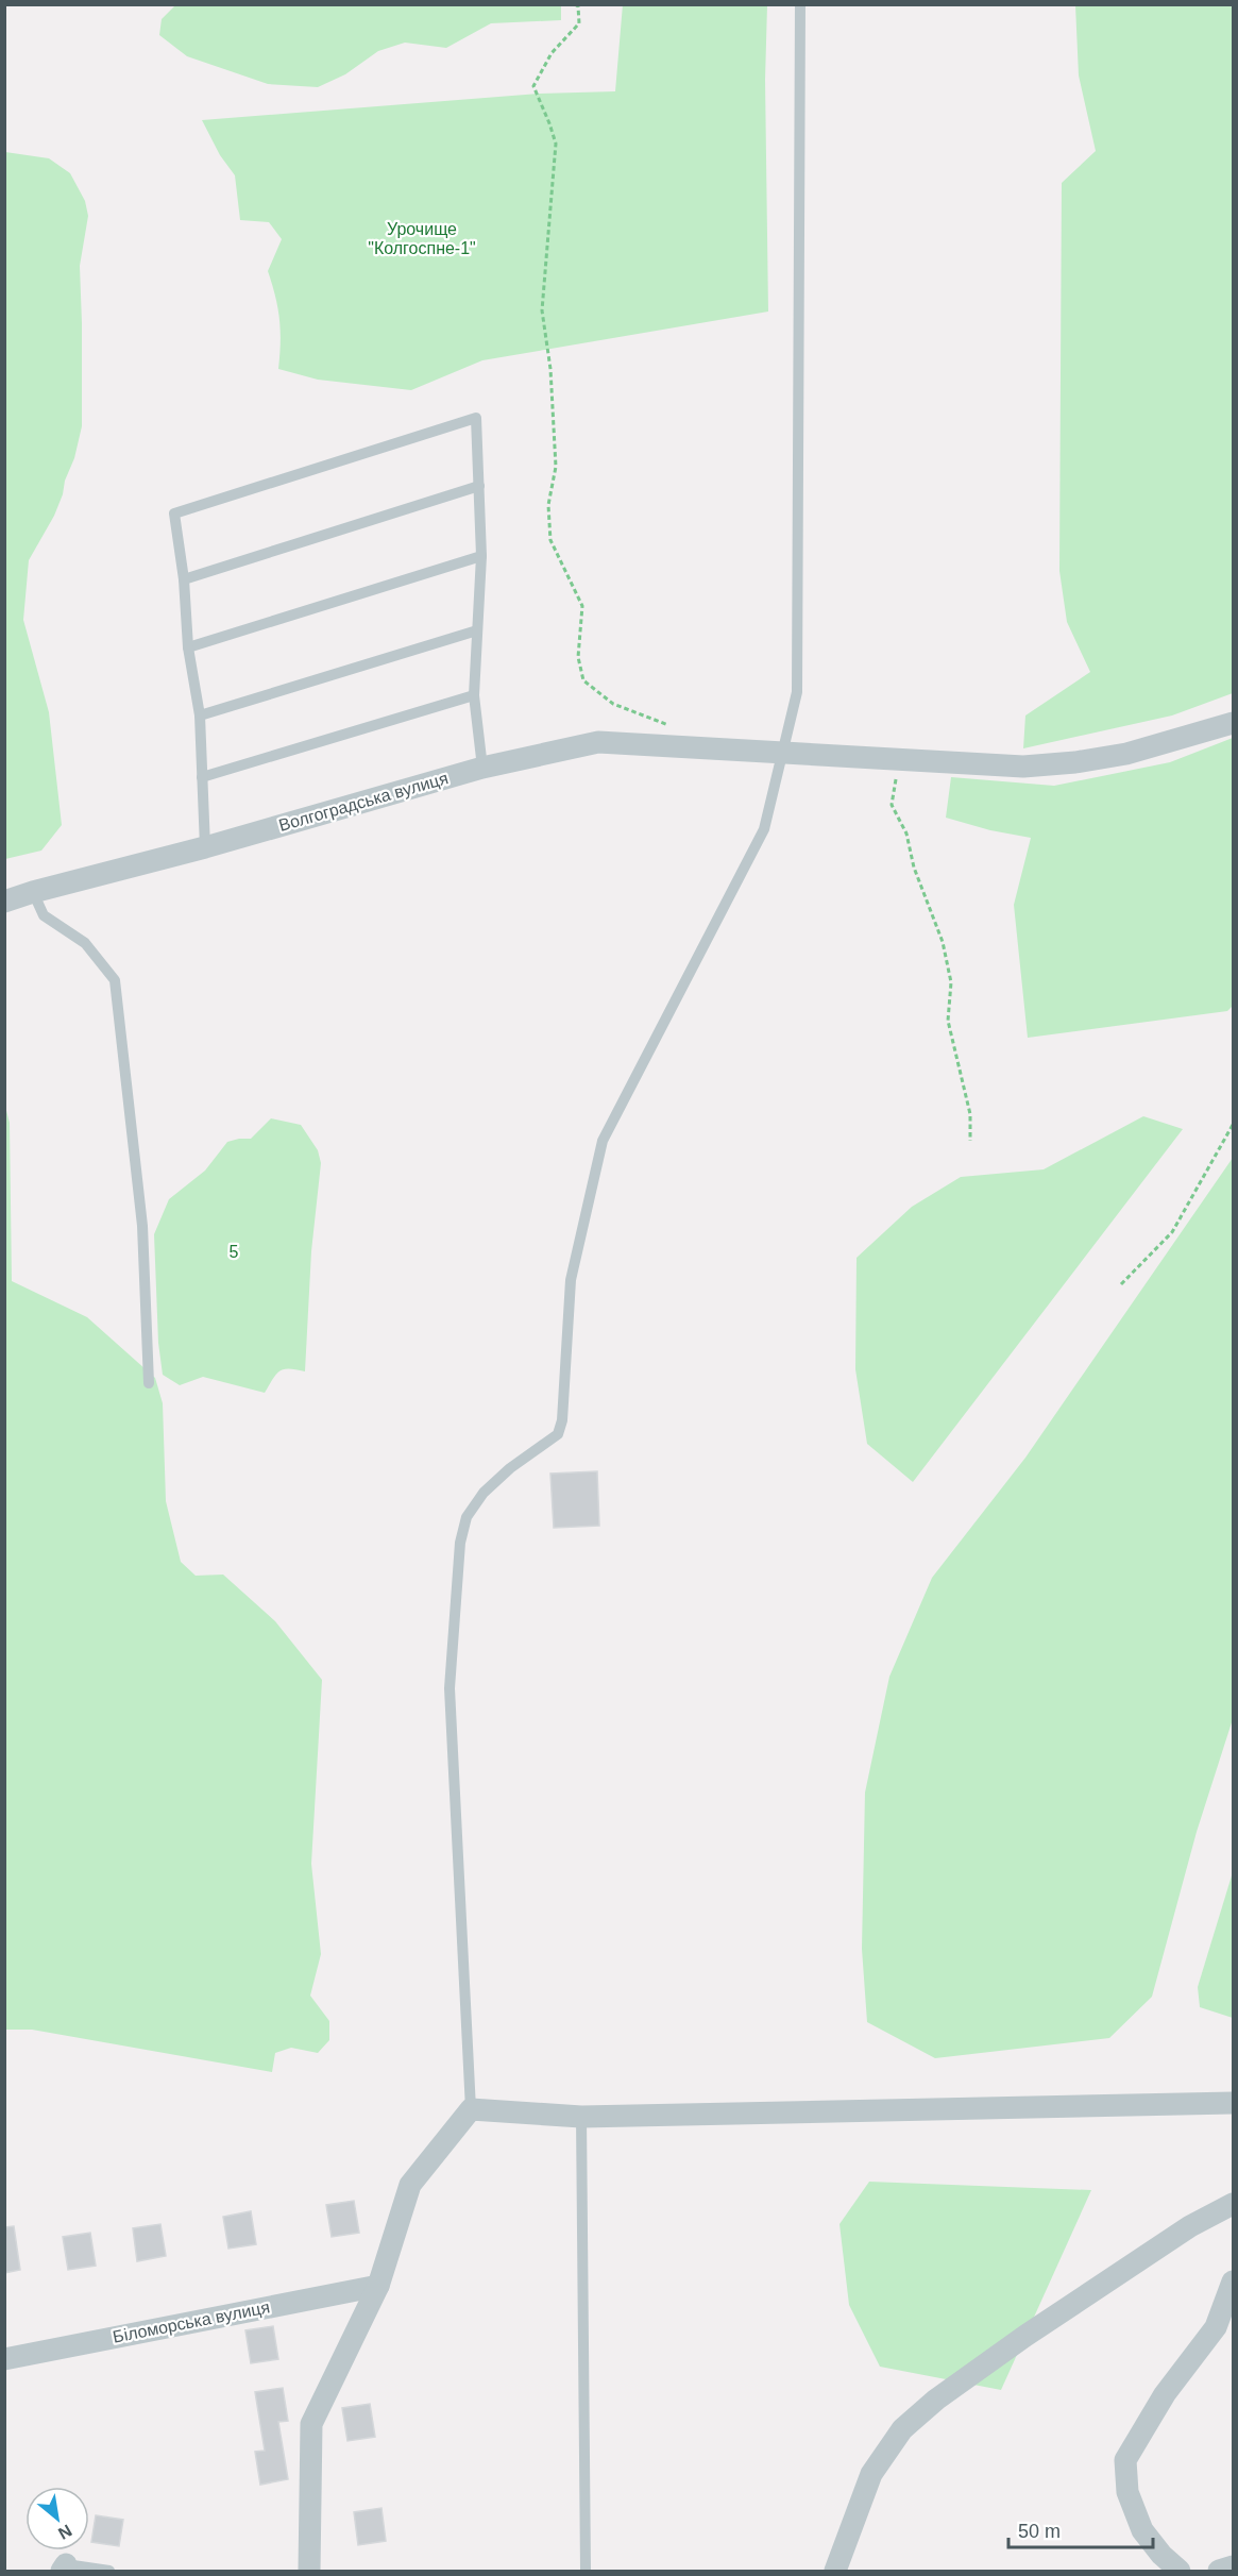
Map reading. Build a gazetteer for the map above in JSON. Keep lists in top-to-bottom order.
{
  "streets": {
    "street": ["Волгоградська вулиця", "Біломорська вулиця"]
  },
  "parks": ["Урочище \"Колгоспне-1\"", "5"],
  "scale_bar": "50 m",
  "north": "bottom right"
}
